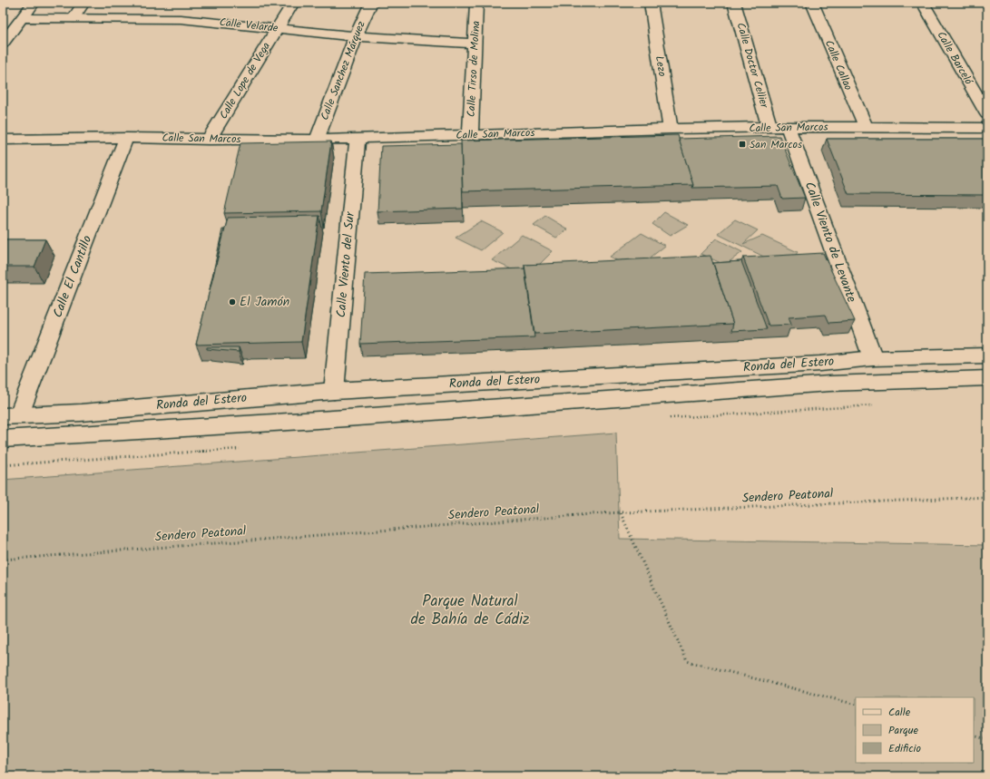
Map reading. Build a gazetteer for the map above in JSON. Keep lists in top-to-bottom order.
{
  "streets": {
    "street": [
      "Calle Velarde",
      "Calle Barceló",
      "Calle Doctor Cellier",
      "Calle Callao",
      "Lezo",
      "Calle Tirso de Molina",
      "Calle Sanchez Márquez",
      "Calle Lope de Vega",
      "Calle San Marcos",
      "Calle Viento de Levante",
      "Calle Viento del Sur",
      "Calle El Cantillo",
      "Ronda del Estero"
    ],
    "path": ["Sendero Peatonal"]
  },
  "crossings": [
    ["Calle Velarde", "Calle Tirso de Molina"],
    ["Calle Velarde", "Calle Sanchez Márquez"],
    ["Calle Velarde", "Calle Lope de Vega"],
    ["Calle Doctor Cellier", "Calle San Marcos"],
    ["Calle Callao", "Calle San Marcos"],
    ["Lezo", "Calle San Marcos"],
    ["Calle Tirso de Molina", "Calle San Marcos"],
    ["Calle Sanchez Márquez", "Calle San Marcos"],
    ["Calle Lope de Vega", "Calle San Marcos"],
    ["Calle San Marcos", "Calle Viento de Levante"],
    ["Calle San Marcos", "Calle Viento del Sur"],
    ["Calle San Marcos", "Calle El Cantillo"],
    ["Calle Viento de Levante", "Ronda del Estero"],
    ["Calle Viento del Sur", "Ronda del Estero"],
    ["Calle El Cantillo", "Ronda del Estero"]
  ],
  "parks": ["Parque Natural de Bahía de Cádiz"],
  "places": {
    "transit": ["San Marcos"],
    "other": ["El Jamón"]
  },
  "legend": ["Calle", "Parque", "Edificio"]
}
